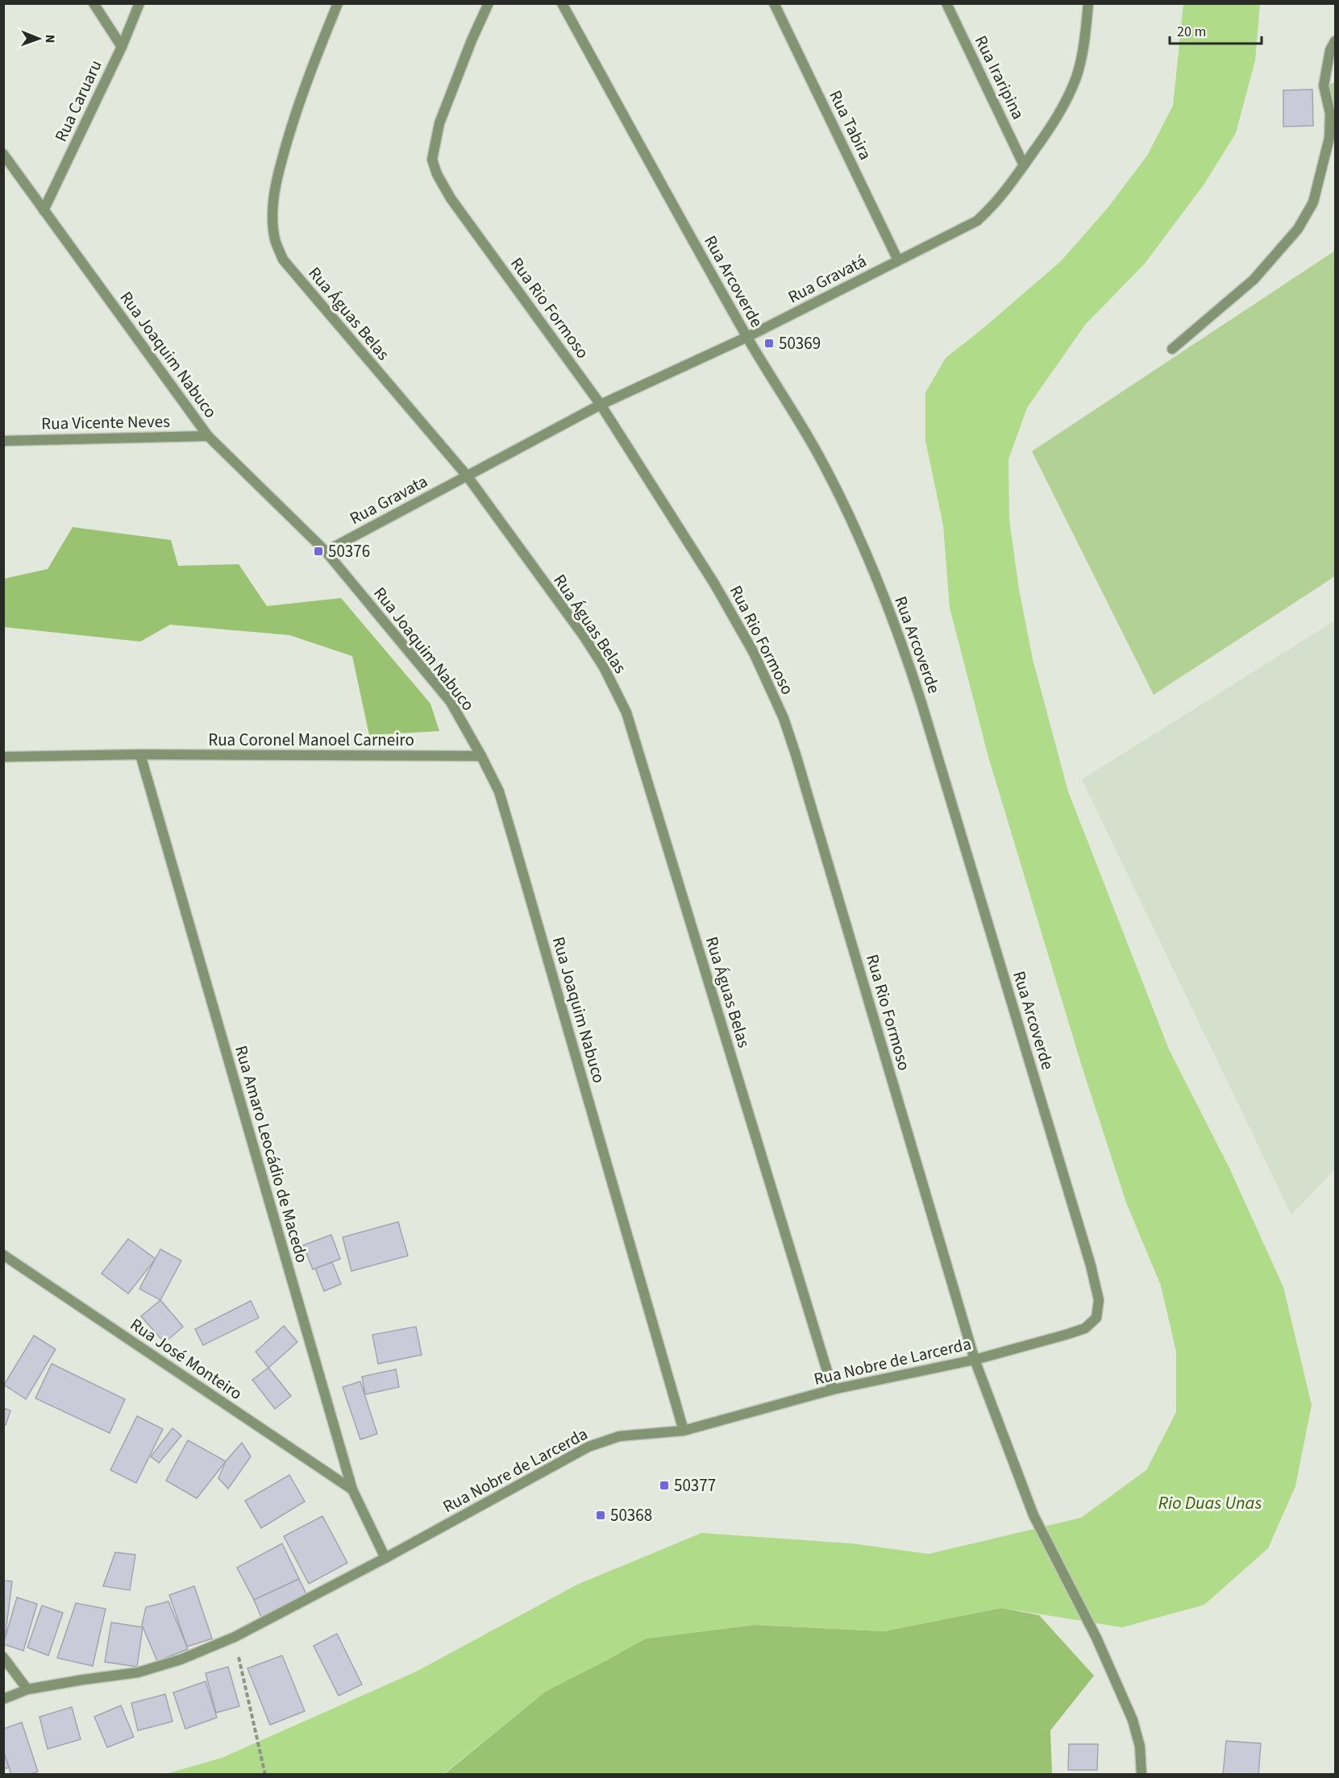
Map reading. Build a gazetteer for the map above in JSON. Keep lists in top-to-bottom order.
{
  "streets": {
    "street": [
      "Rua Iraripina",
      "Rua Caruaru",
      "Rua Tabira",
      "Rua Gravatá",
      "Rua Arcoverde",
      "Rua Rio Formoso",
      "Rua Águas Belas",
      "Rua Joaquim Nabuco",
      "Rua Vicente Neves",
      "Rua Gravata",
      "Rua Coronel Manoel Carneiro",
      "Rua Amaro Leocádio de Macedo",
      "Rua José Monteiro",
      "Rua Nobre de Larcerda"
    ]
  },
  "crossings": [
    ["Rua Iraripina", "Rua Gravatá"],
    ["Rua Caruaru", "Rua Joaquim Nabuco"],
    ["Rua Tabira", "Rua Gravatá"],
    ["Rua Gravatá", "Rua Arcoverde"],
    ["Rua Gravatá", "Rua Rio Formoso"],
    ["Rua Gravatá", "Rua Águas Belas"],
    ["Rua Gravatá", "Rua Gravata"],
    ["Rua Arcoverde", "Rua Nobre de Larcerda"],
    ["Rua Rio Formoso", "Rua Nobre de Larcerda"],
    ["Rua Águas Belas", "Rua Gravata"],
    ["Rua Águas Belas", "Rua Nobre de Larcerda"],
    ["Rua Joaquim Nabuco", "Rua Vicente Neves"],
    ["Rua Joaquim Nabuco", "Rua Gravata"],
    ["Rua Joaquim Nabuco", "Rua Coronel Manoel Carneiro"],
    ["Rua Joaquim Nabuco", "Rua Nobre de Larcerda"],
    ["Rua Coronel Manoel Carneiro", "Rua Amaro Leocádio de Macedo"],
    ["Rua Amaro Leocádio de Macedo", "Rua José Monteiro"],
    ["Rua Amaro Leocádio de Macedo", "Rua Nobre de Larcerda"]
  ],
  "water": ["Rio Duas Unas"],
  "places": {
    "transit": [
      "50369",
      "50376",
      "50377",
      "50368"
    ]
  },
  "scale_bar": "20 m",
  "north": "right"
}
